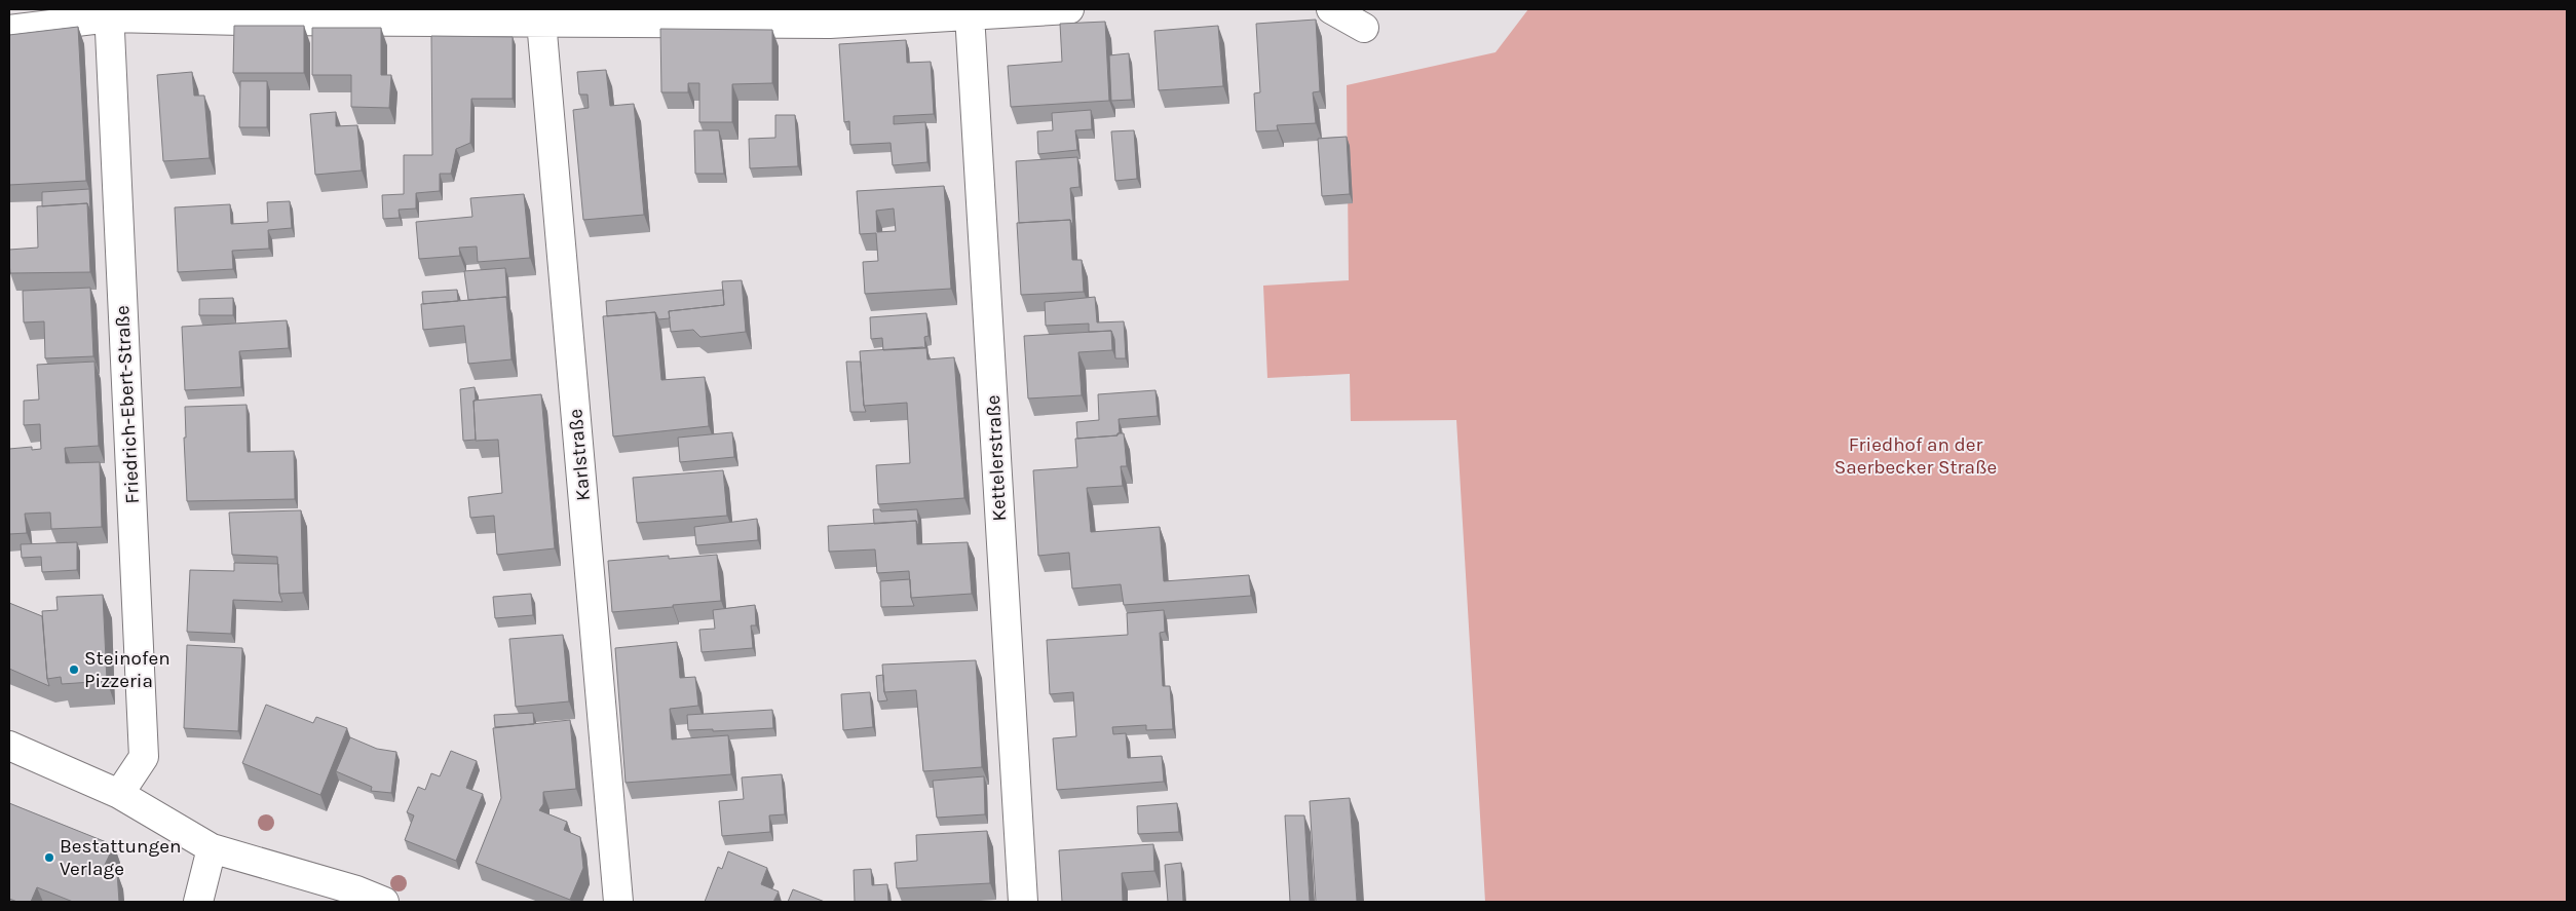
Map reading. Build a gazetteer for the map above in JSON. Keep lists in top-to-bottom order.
{
  "streets": {
    "street": ["Friedrich-Ebert-Straße", "Karlstraße", "Kettelerstraße"]
  },
  "parks": ["Friedhof an der Saerbecker Straße"],
  "places": ["Steinofen Pizzeria", "Bestattungen Verlage"]
}
